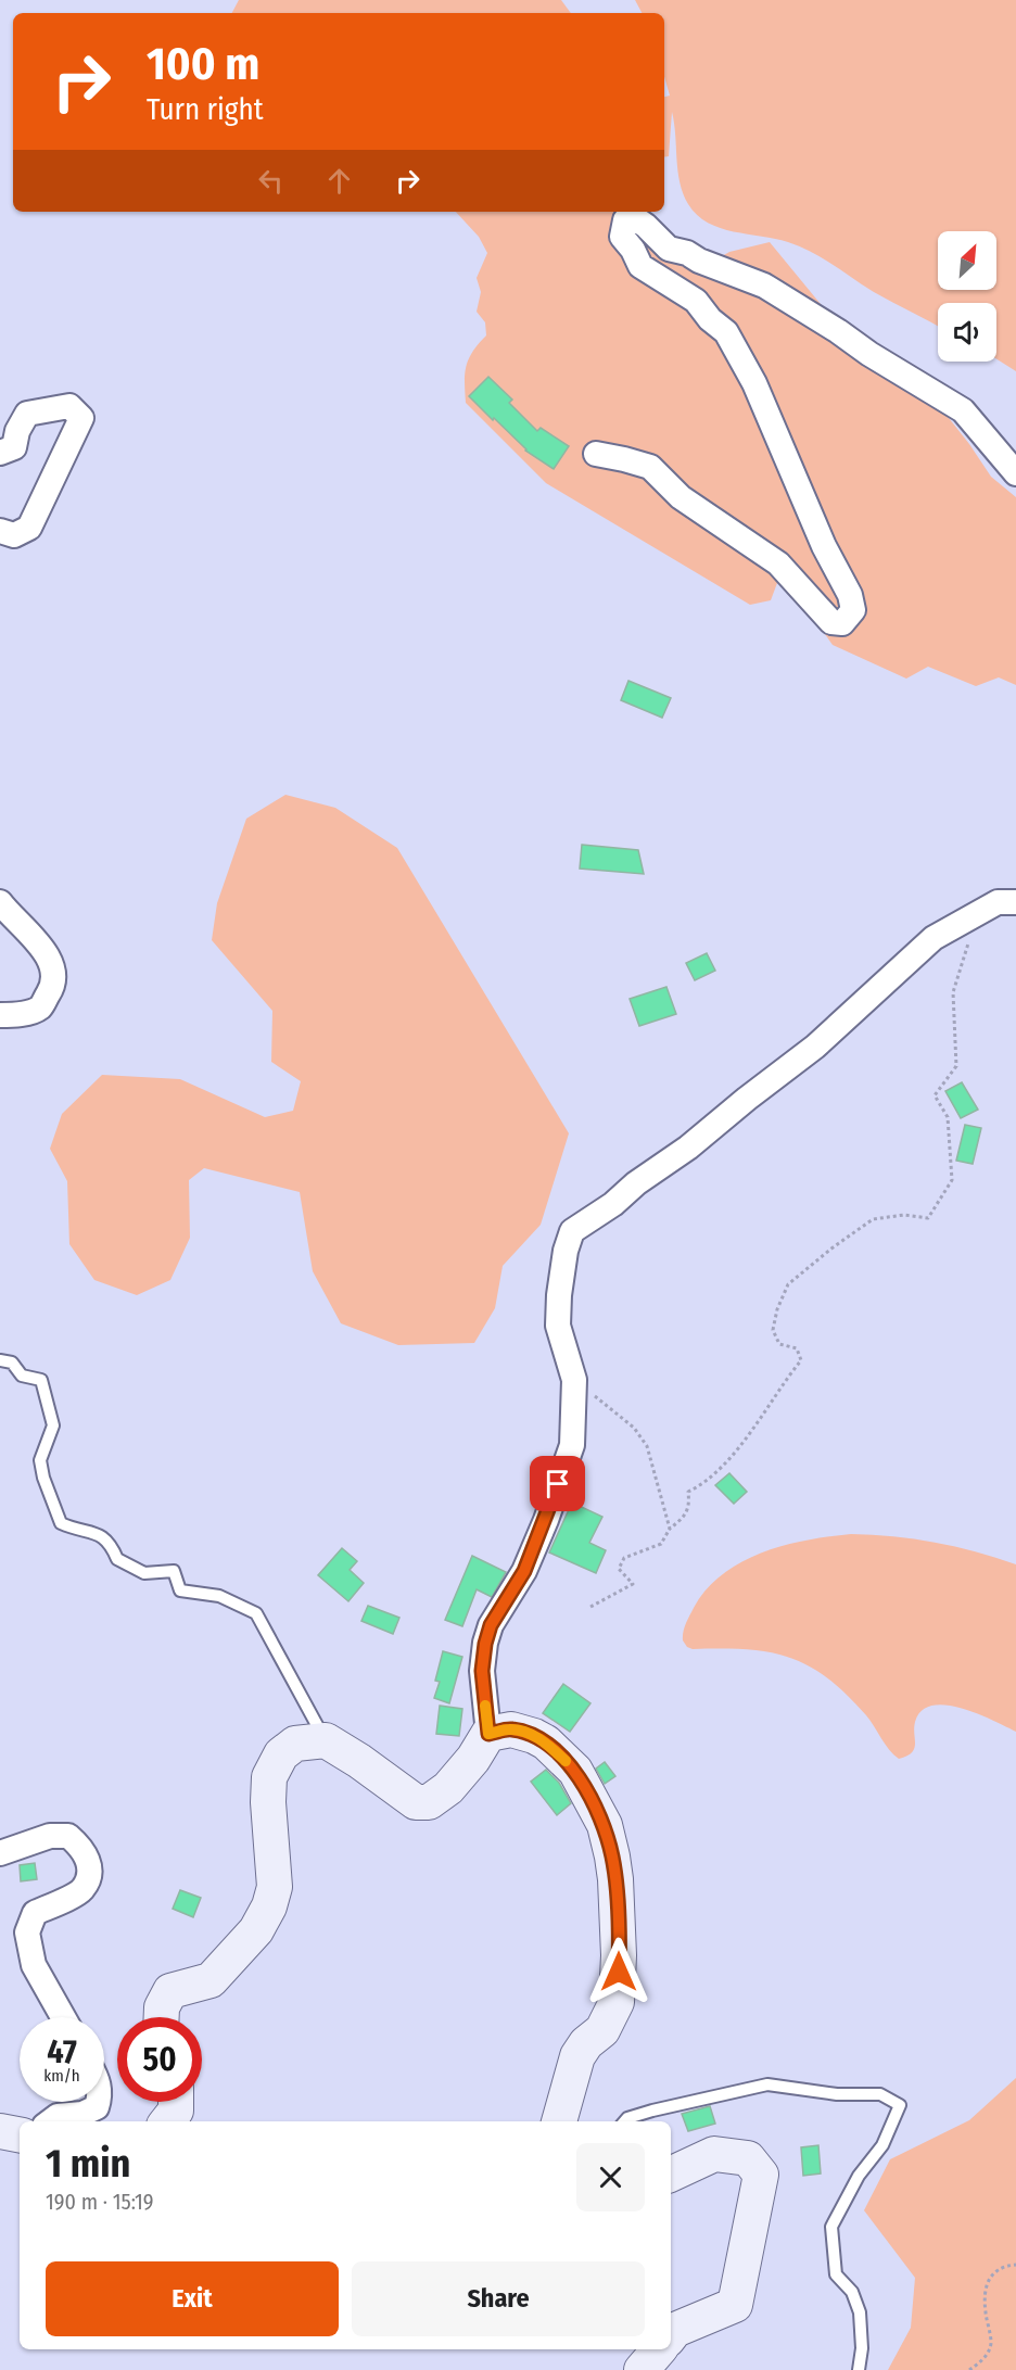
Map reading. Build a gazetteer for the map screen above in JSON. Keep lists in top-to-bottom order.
{
  "north": "top right",
  "page": {
    "turn": ["100 m", "Turn right"],
    "speed": "47 km/h",
    "limit": "50",
    "heading": ["1 min", "190 m · 15:19"],
    "buttons": ["Exit", "Share"]
  }
}
